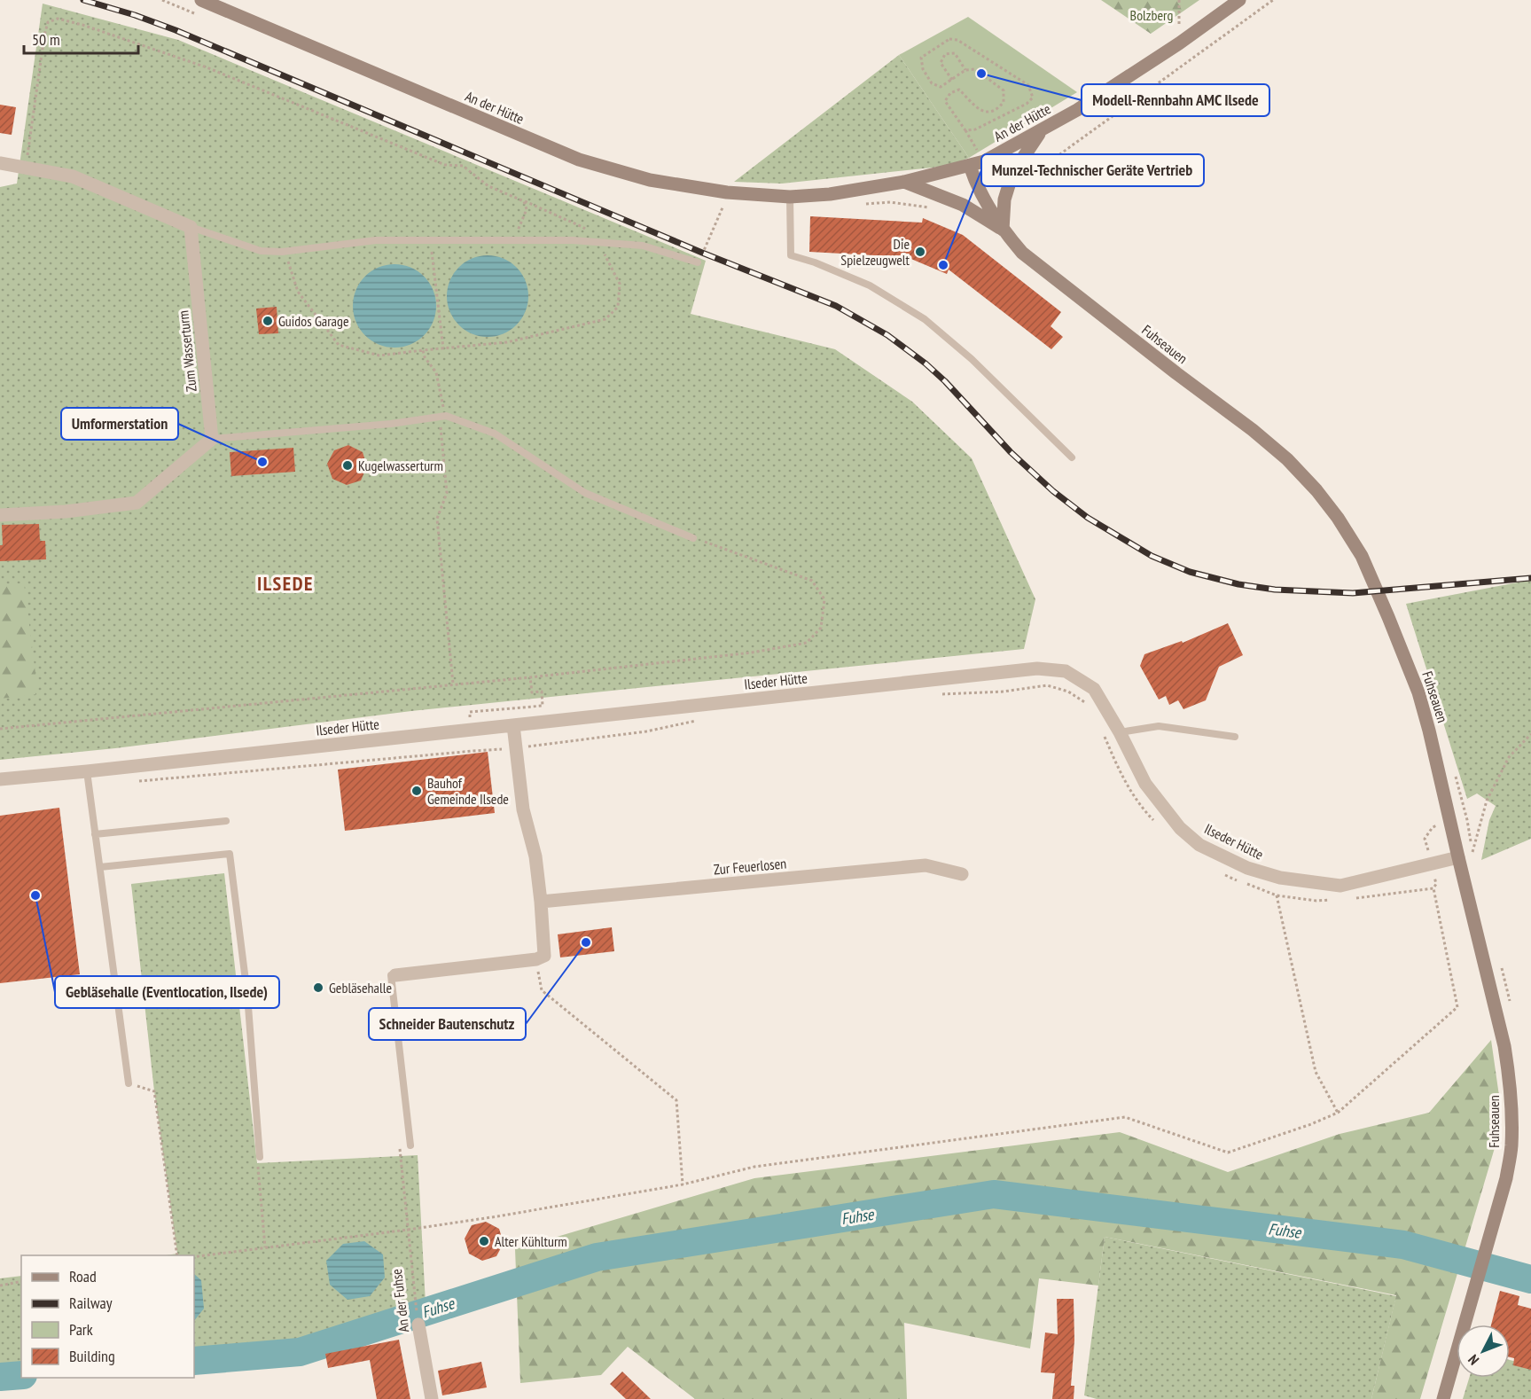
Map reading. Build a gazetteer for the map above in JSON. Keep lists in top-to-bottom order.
{
  "streets": {
    "street": [
      "An der Hütte",
      "Fuhseauen",
      "Zum Wasserturm",
      "Ilseder Hütte",
      "Zur Feuerlosen",
      "An der Fuhse"
    ]
  },
  "crossings": [
    ["An der Hütte", "Fuhseauen"],
    ["Fuhseauen", "Ilseder Hütte"]
  ],
  "districts": ["ILSEDE"],
  "water": ["Fuhse"],
  "parks": ["Bolzberg"],
  "places": [
    "Modell-Rennbahn AMC Ilsede",
    "Die Spielzeugwelt",
    "Munzel-Technischer Geräte Vertrieb",
    "Guidos Garage",
    "Umformerstation",
    "Kugelwasserturm",
    "Bauhof Gemeinde Ilsede",
    "Gebläsehalle (Eventlocation, Ilsede)",
    "Schneider Bautenschutz",
    "Gebläsehalle",
    "Alter Kühlturm"
  ],
  "legend": [
    "Road",
    "Railway",
    "Park",
    "Building"
  ],
  "scale_bar": "50 m",
  "north": "bottom left"
}
